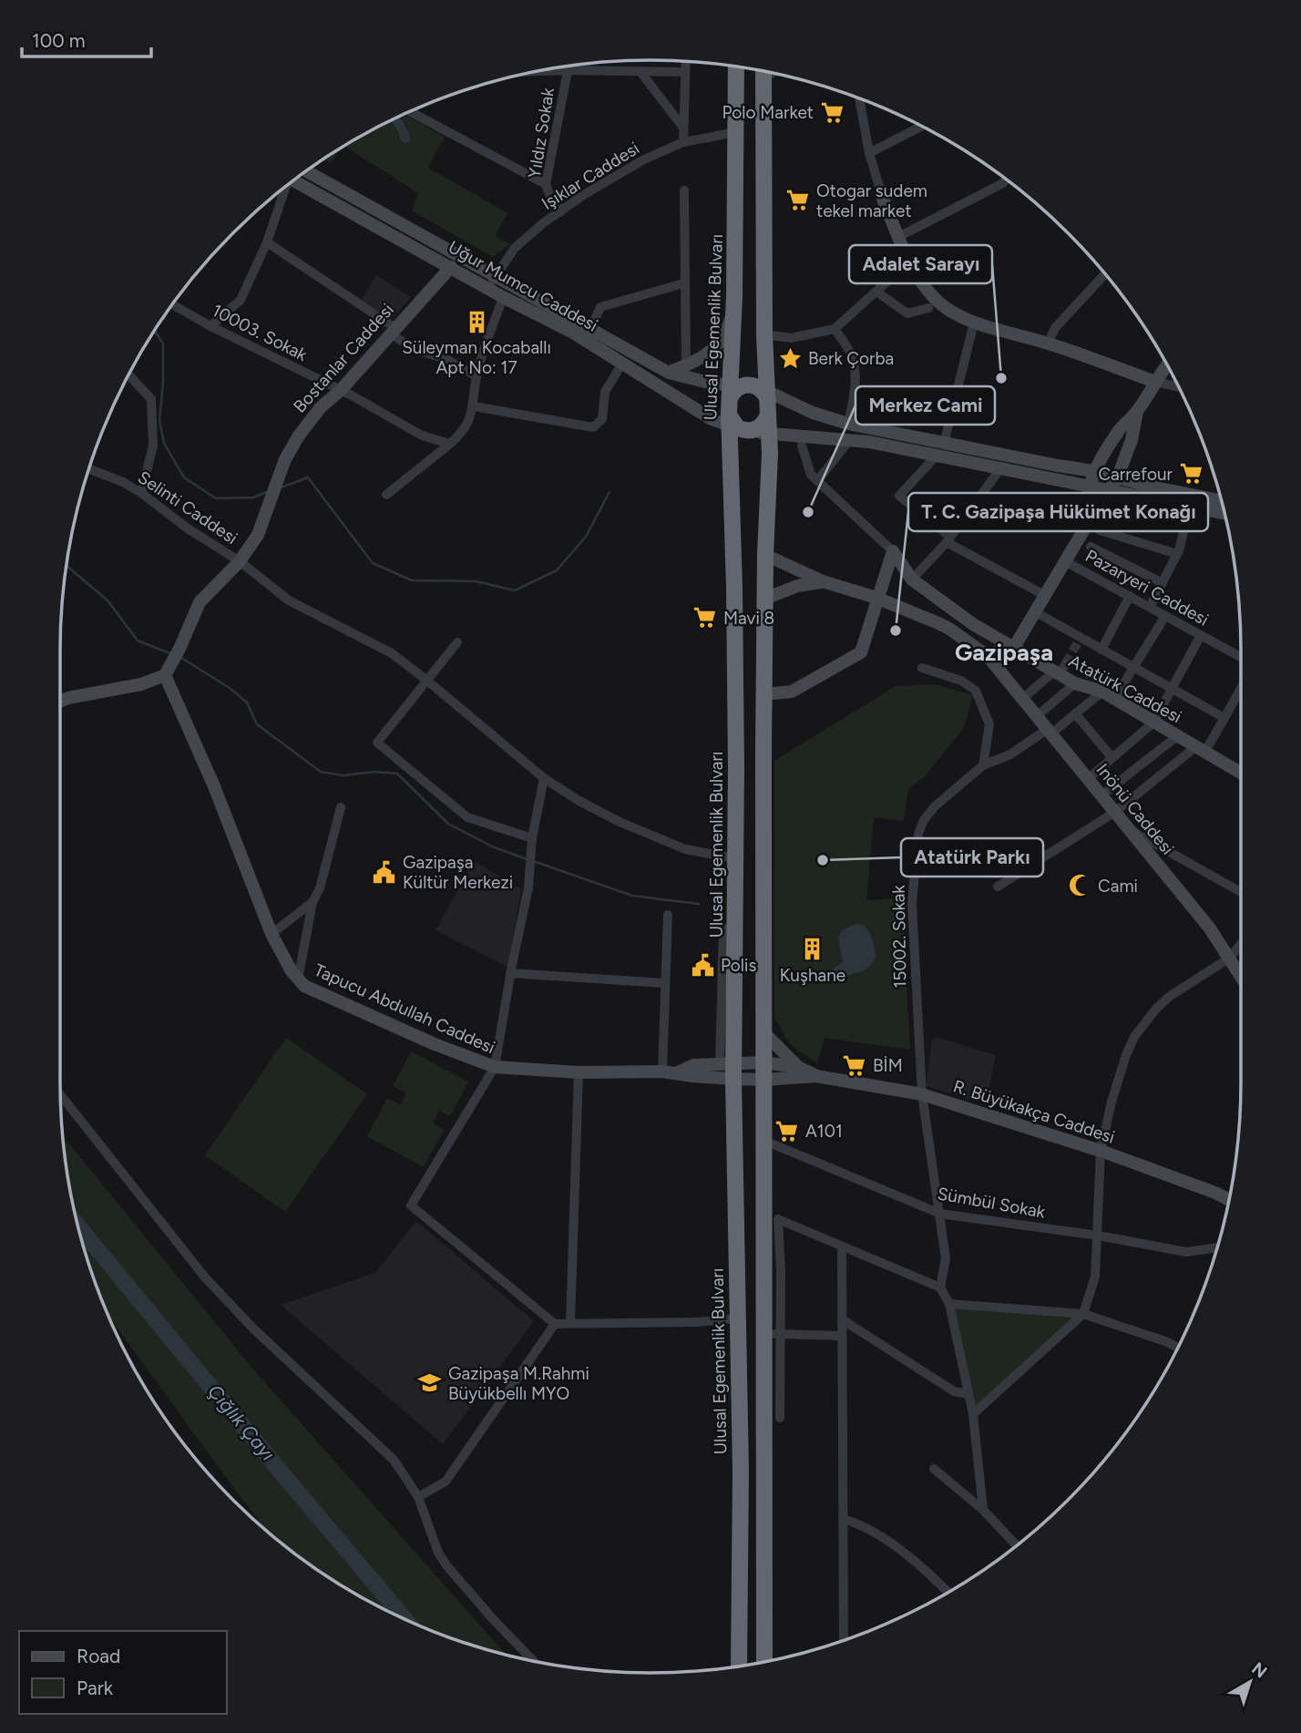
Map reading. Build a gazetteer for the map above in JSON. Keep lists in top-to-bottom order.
{
  "streets": {
    "highway": ["Ulusal Egemenlik Bulvarı"],
    "street": [
      "Yıldız Sokak",
      "Işıklar Caddesi",
      "Uğur Mumcu Caddesi",
      "10003. Sokak",
      "Bostanlar Caddesi",
      "Selinti Caddesi",
      "Pazaryeri Caddesi",
      "Atatürk Caddesi",
      "Inönü Caddesi",
      "15002. Sokak",
      "Tapucu Abdullah Caddesi",
      "R. Büyükakça Caddesi",
      "Sümbül Sokak"
    ]
  },
  "crossings": [
    ["Yıldız Sokak", "Işıklar Caddesi"],
    ["Işıklar Caddesi", "Uğur Mumcu Caddesi"],
    ["Işıklar Caddesi", "Ulusal Egemenlik Bulvarı"],
    ["Uğur Mumcu Caddesi", "Ulusal Egemenlik Bulvarı"],
    ["Uğur Mumcu Caddesi", "Bostanlar Caddesi"],
    ["Ulusal Egemenlik Bulvarı", "Selinti Caddesi"],
    ["Ulusal Egemenlik Bulvarı", "Tapucu Abdullah Caddesi"],
    ["Ulusal Egemenlik Bulvarı", "R. Büyükakça Caddesi"],
    ["10003. Sokak", "Bostanlar Caddesi"],
    ["Bostanlar Caddesi", "Selinti Caddesi"],
    ["Bostanlar Caddesi", "Tapucu Abdullah Caddesi"],
    ["Atatürk Caddesi", "15002. Sokak"],
    ["Inönü Caddesi", "15002. Sokak"],
    ["15002. Sokak", "R. Büyükakça Caddesi"],
    ["15002. Sokak", "Sümbül Sokak"],
    ["Tapucu Abdullah Caddesi", "R. Büyükakça Caddesi"]
  ],
  "districts": ["Gazipaşa"],
  "water": ["Çığlık Çayı"],
  "places": {
    "supermarket": [
      "Polo Market",
      "Otogar sudem tekel market",
      "Carrefour",
      "Mavi 8",
      "BİM",
      "A101"
    ],
    "building": ["Süleyman Kocaballı Apt No: 17", "Kuşhane"],
    "place": ["Berk Çorba"],
    "other": [
      "Adalet Sarayı",
      "Merkez Cami",
      "T. C. Gazipaşa Hükümet Konağı",
      "Atatürk Parkı"
    ],
    "public building": ["Gazipaşa Kültür Merkezi", "Polis"],
    "mosque": ["Cami"],
    "school or university": ["Gazipaşa M.Rahmi Büyükbellı MYO"]
  },
  "legend": ["Road", "Park"],
  "scale_bar": "100 m",
  "north": "top right"
}
